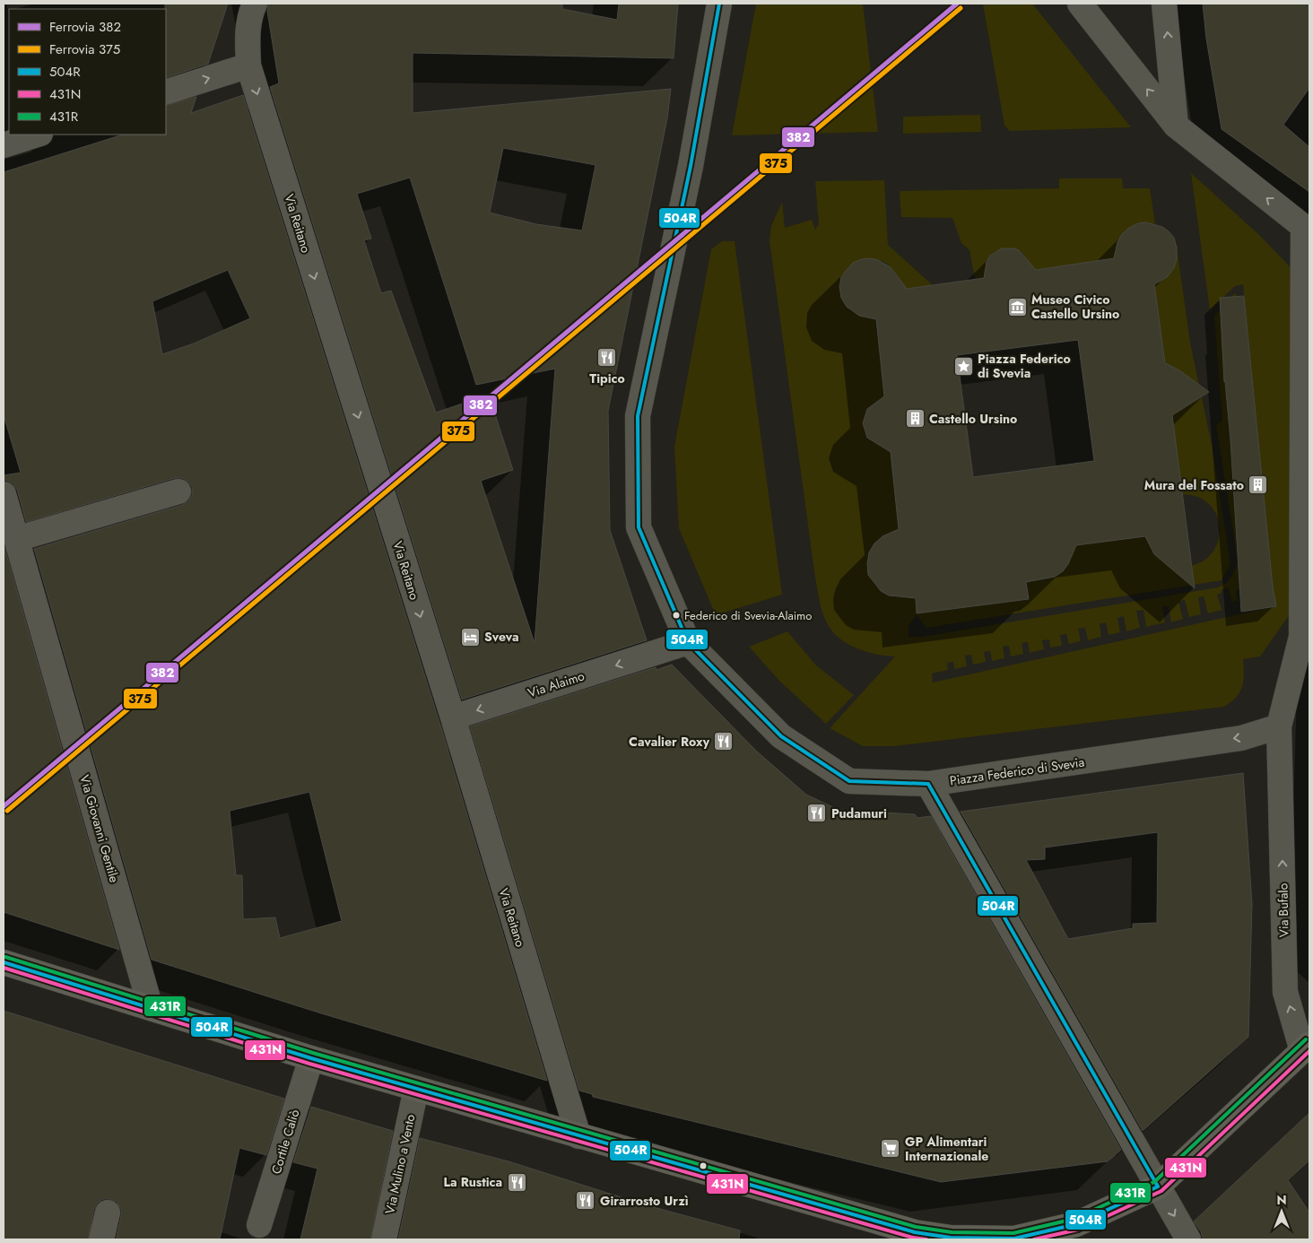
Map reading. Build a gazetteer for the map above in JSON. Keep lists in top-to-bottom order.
{
  "streets": {
    "street": [
      "Via Reitano",
      "Via Alaimo",
      "Piazza Federico di Svevia",
      "Via Giovanni Gentile",
      "Via Bufalo",
      "Cortile Caliò",
      "Via Mulino a Vento"
    ]
  },
  "crossings": [
    ["Via Reitano", "Via Alaimo"],
    ["Via Alaimo", "Piazza Federico di Svevia"],
    ["Piazza Federico di Svevia", "Via Bufalo"]
  ],
  "one_way": ["Via Reitano", "Via Alaimo"],
  "places": {
    "museum": ["Museo Civico Castello Ursino"],
    "restaurant": [
      "Tipico",
      "Cavalier Roxy",
      "Pudamuri",
      "La Rustica",
      "Girarrosto Urzì"
    ],
    "place": ["Piazza Federico di Svevia"],
    "building": ["Castello Ursino", "Mura del Fossato"],
    "other": ["Federico di Svevia-Alaimo"],
    "hotel": ["Sveva"],
    "supermarket": ["GP Alimentari Internazionale"]
  },
  "lines": [
    "rail line 382",
    "transit line 504R",
    "rail line 375",
    "transit line 431R",
    "transit line 431N"
  ],
  "legend": [
    "Ferrovia 382",
    "Ferrovia 375",
    "504R",
    "431N",
    "431R"
  ],
  "north": "top"
}
